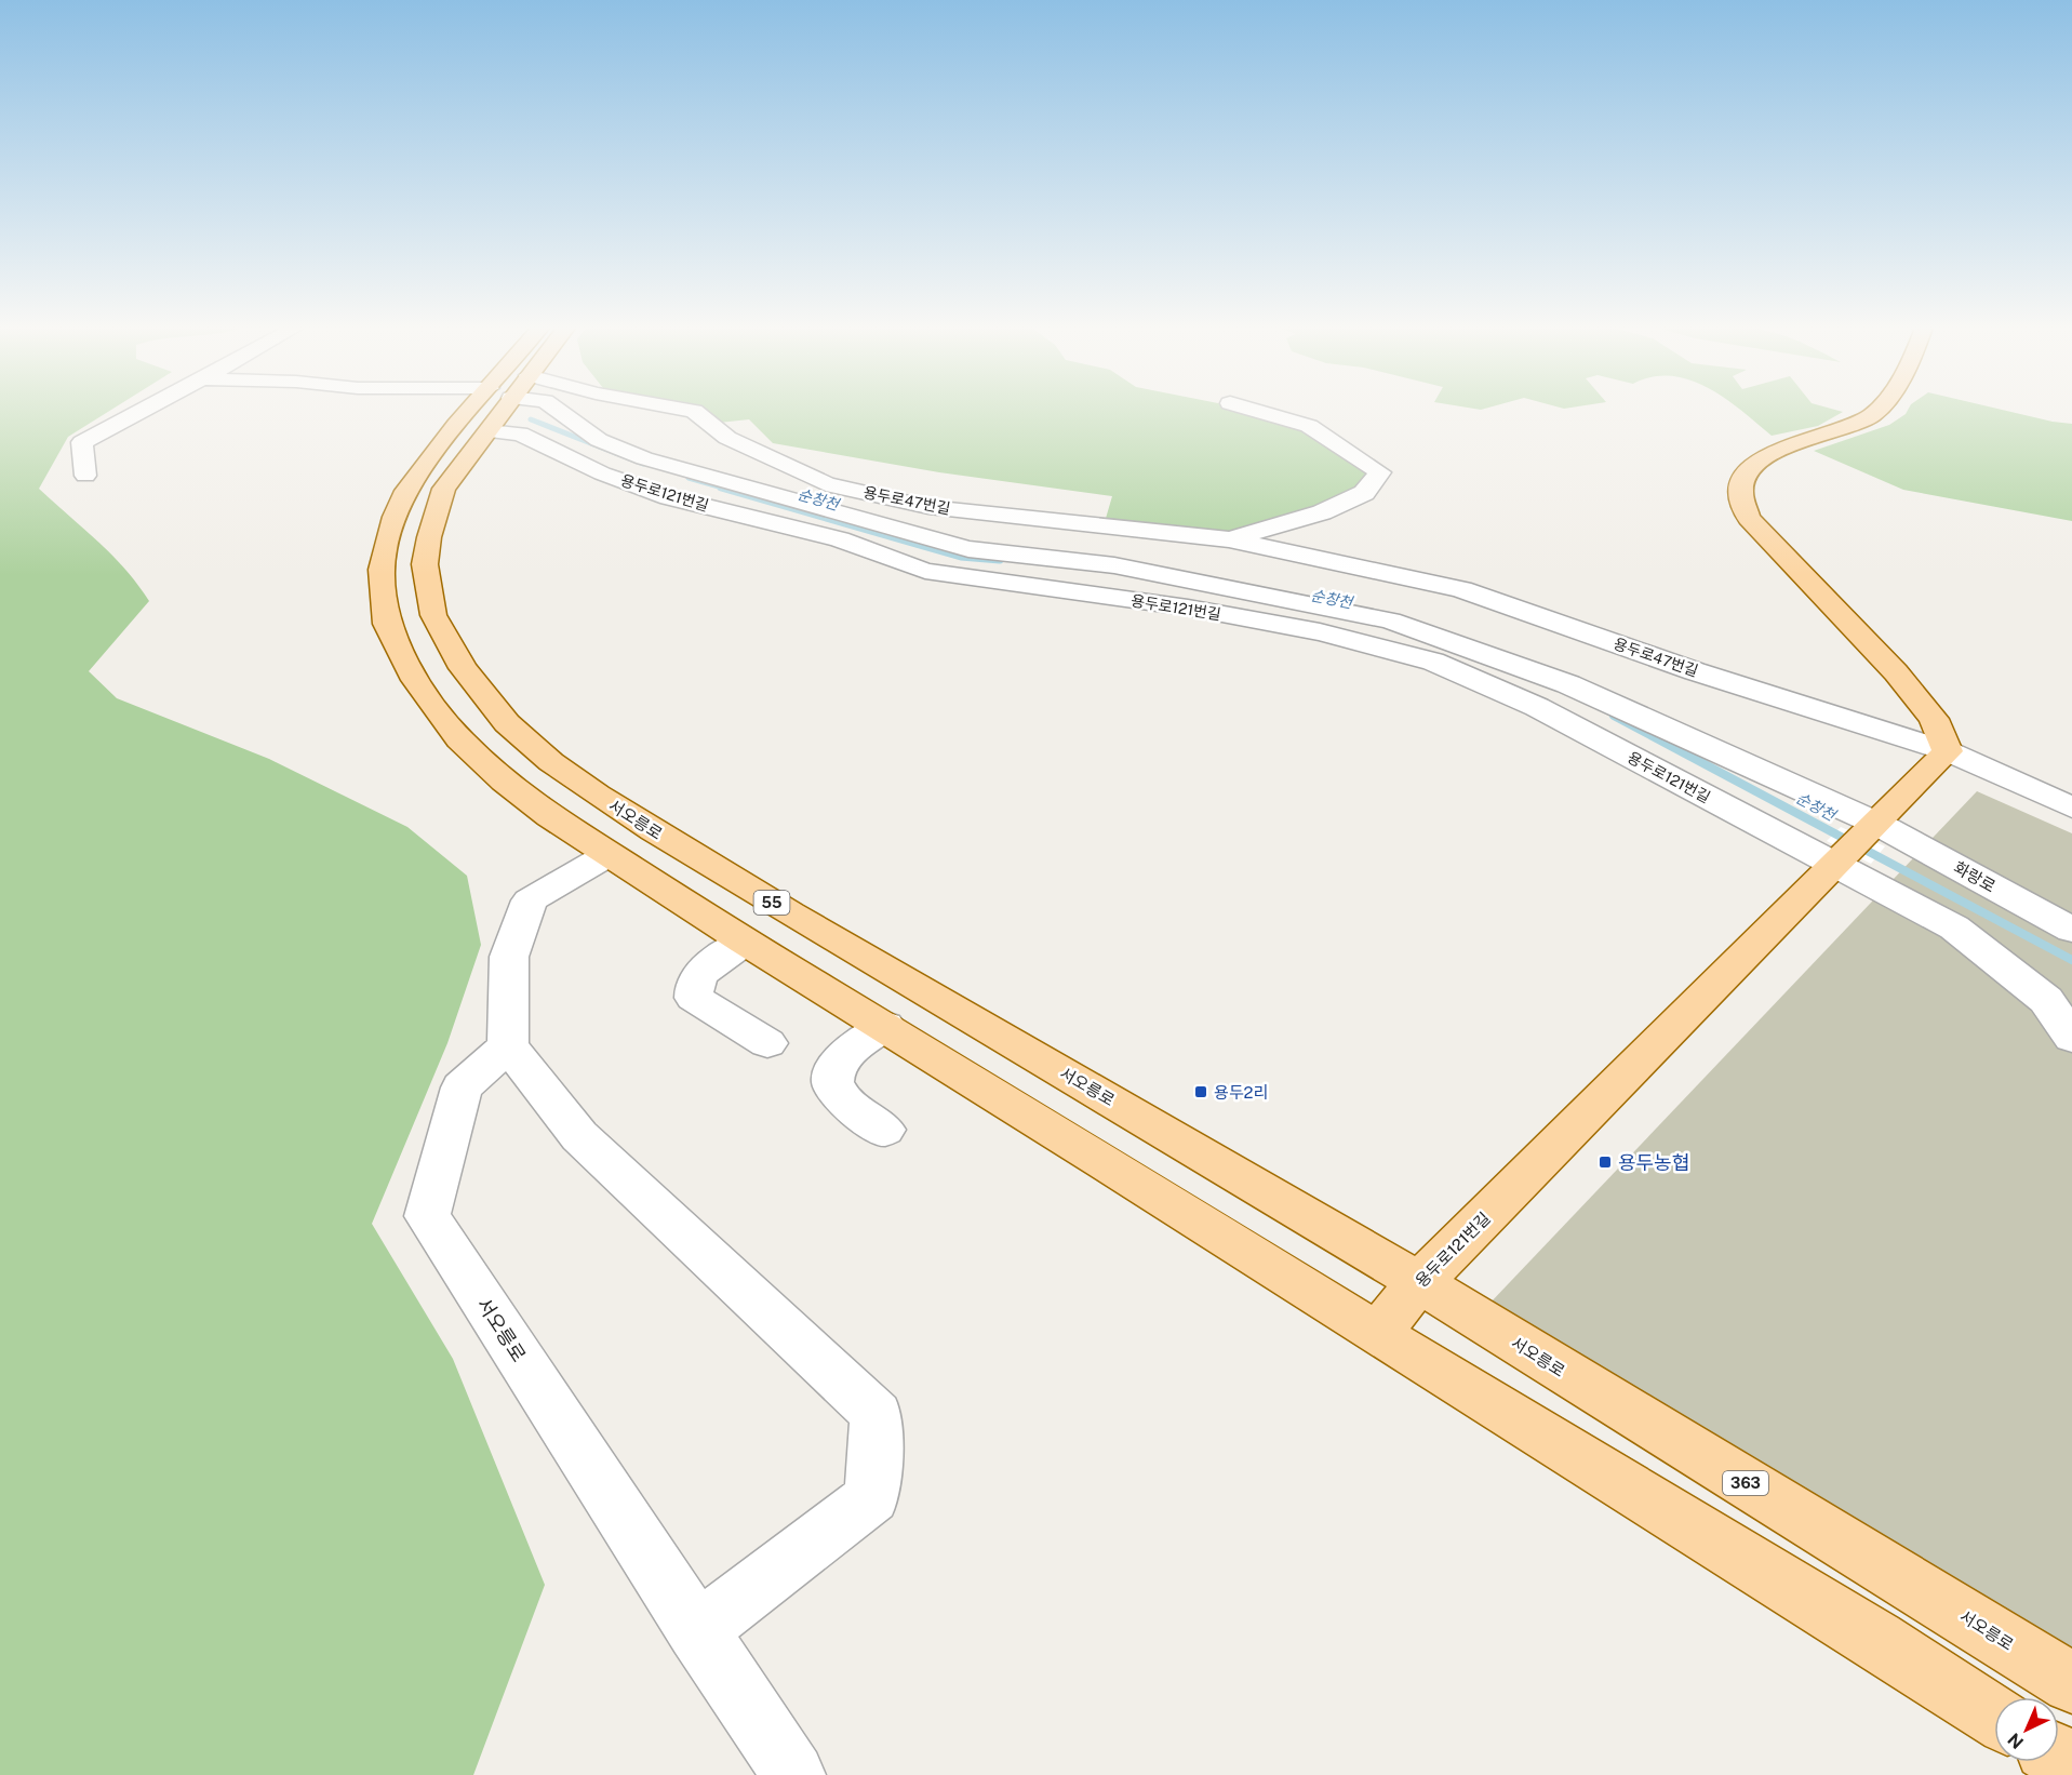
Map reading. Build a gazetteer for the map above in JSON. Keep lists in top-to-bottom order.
{
  "streets": {
    "main road": [
      "용두로121번길",
      "서오릉로",
      "55",
      "363"
    ],
    "street": ["용두로47번길", "화랑로"]
  },
  "crossings": [
    ["용두로121번길", "용두로47번길"],
    ["용두로121번길", "서오릉로"],
    ["용두로121번길", "화랑로"]
  ],
  "water": ["순창천"],
  "places": {
    "transit": ["용두2리", "용두농협"]
  },
  "north": "bottom left"
}
